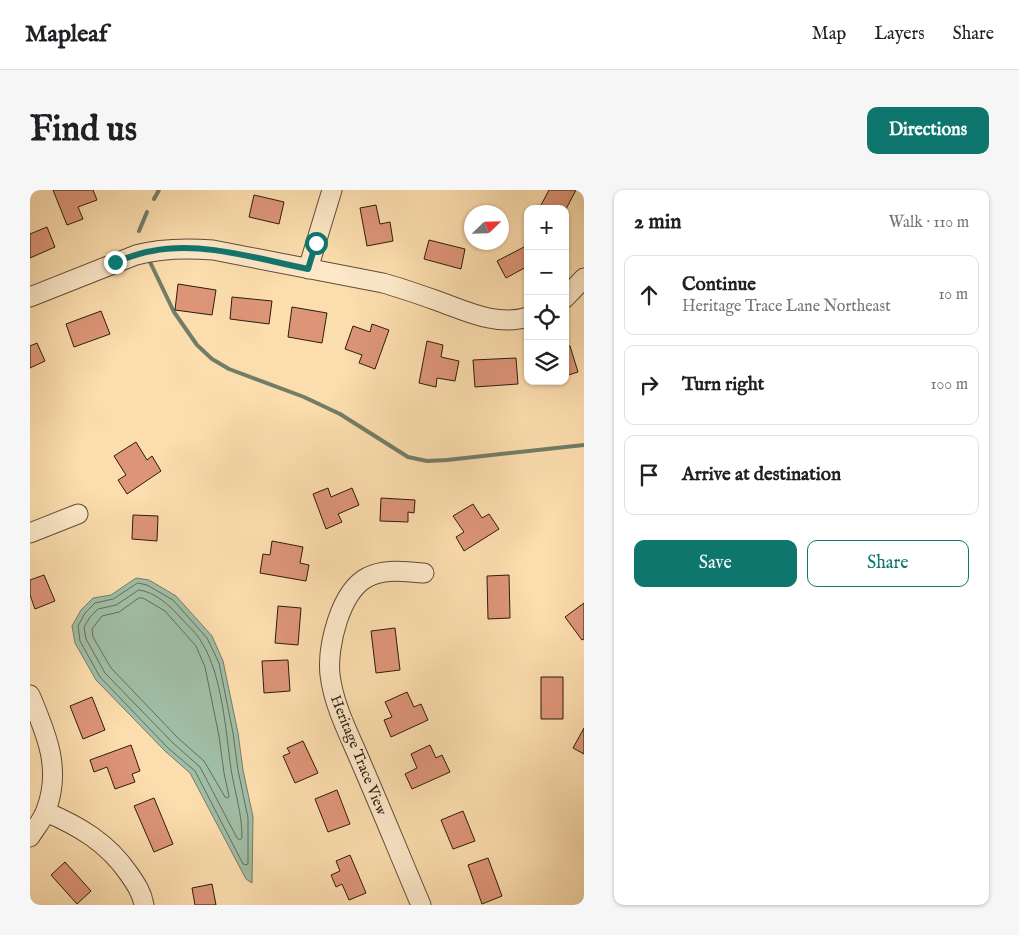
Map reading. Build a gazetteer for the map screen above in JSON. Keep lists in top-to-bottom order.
{
  "streets": {
    "street": ["Heritage Trace View"]
  },
  "north": "top right",
  "page": {
    "header": "Mapleaf",
    "nav": ["Map", "Layers", "Share"],
    "buttons": [
      "Directions",
      ["Save", "Share"]
    ],
    "title": "Find us",
    "heading": ["2 min", "Walk · 110 m"],
    "map_buttons": ["+", "−"],
    "list": [
      ["Continue", "Heritage Trace Lane Northeast", "10 m"],
      ["Turn right", "100 m"],
      "Arrive at destination"
    ]
  }
}
